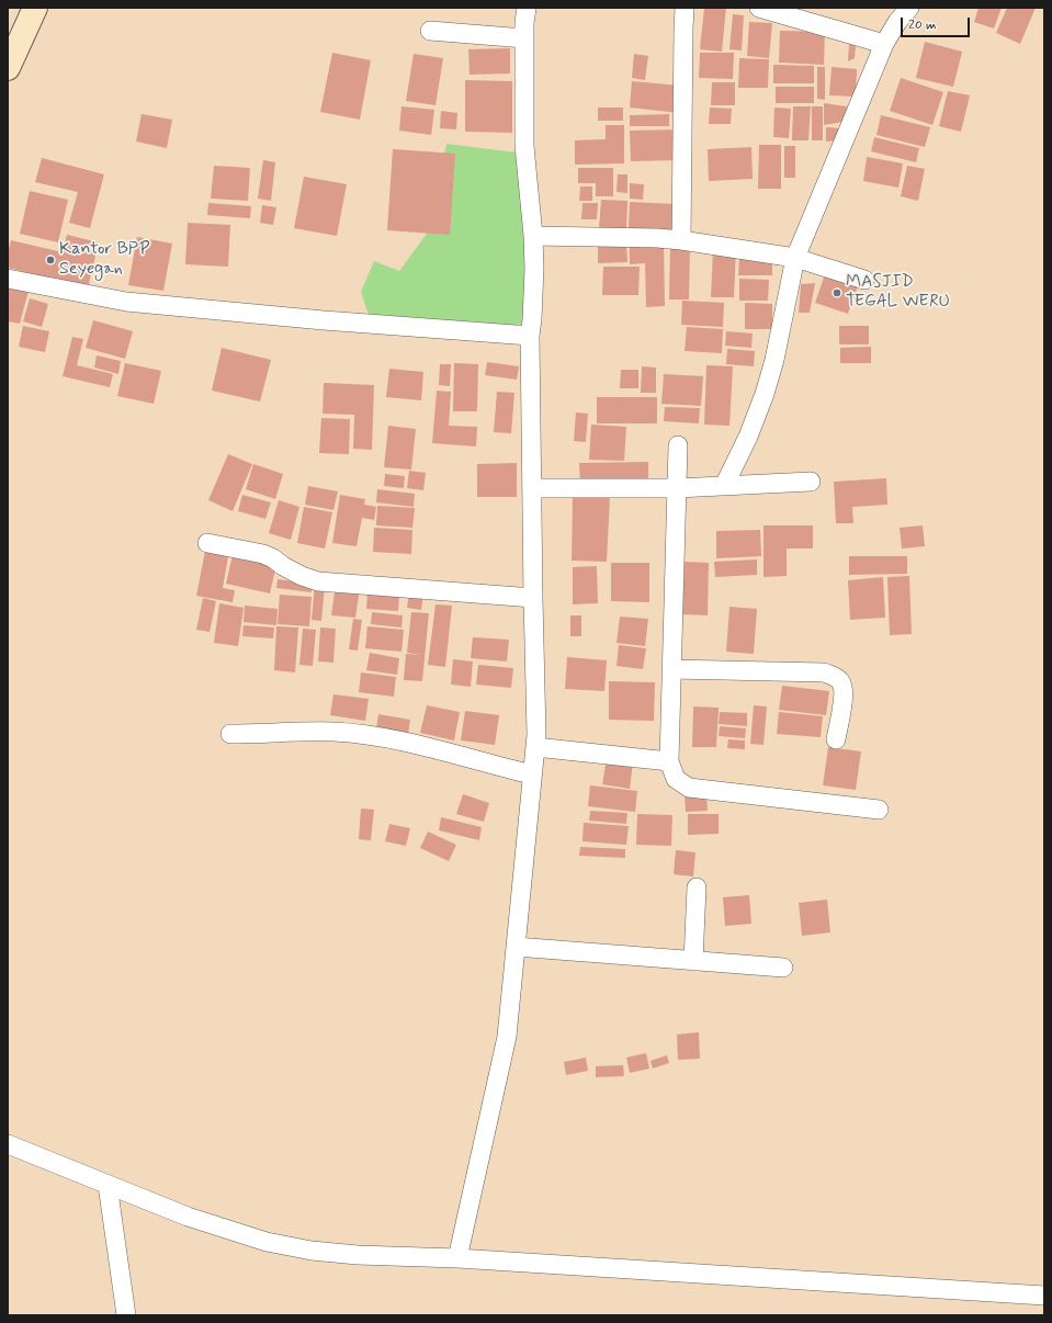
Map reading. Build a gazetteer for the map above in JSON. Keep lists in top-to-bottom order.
{
  "places": ["Kantor BPP Seyegan", "MASJID TEGAL WERU"],
  "scale_bar": "20 m"
}
